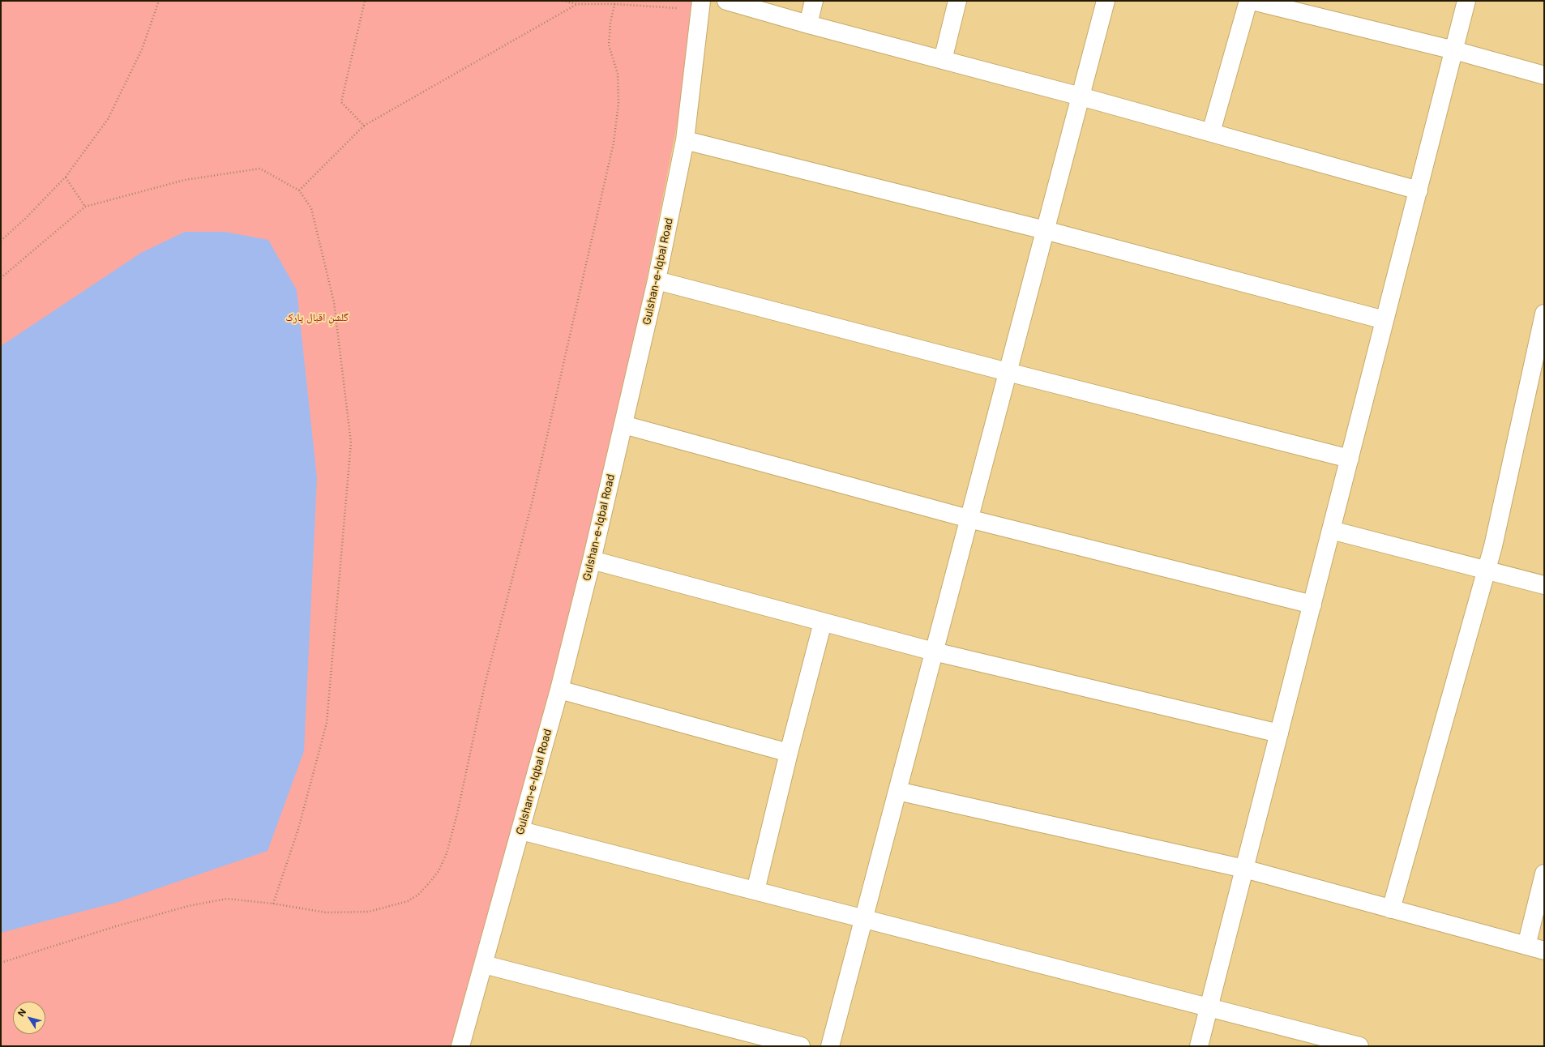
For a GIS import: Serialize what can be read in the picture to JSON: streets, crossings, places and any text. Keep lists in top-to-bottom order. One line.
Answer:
{"streets":{"street":["Gulshan-e-Iqbal Road"]},"parks":["گلشنِ اقبال پارک"],"north":"top left"}
